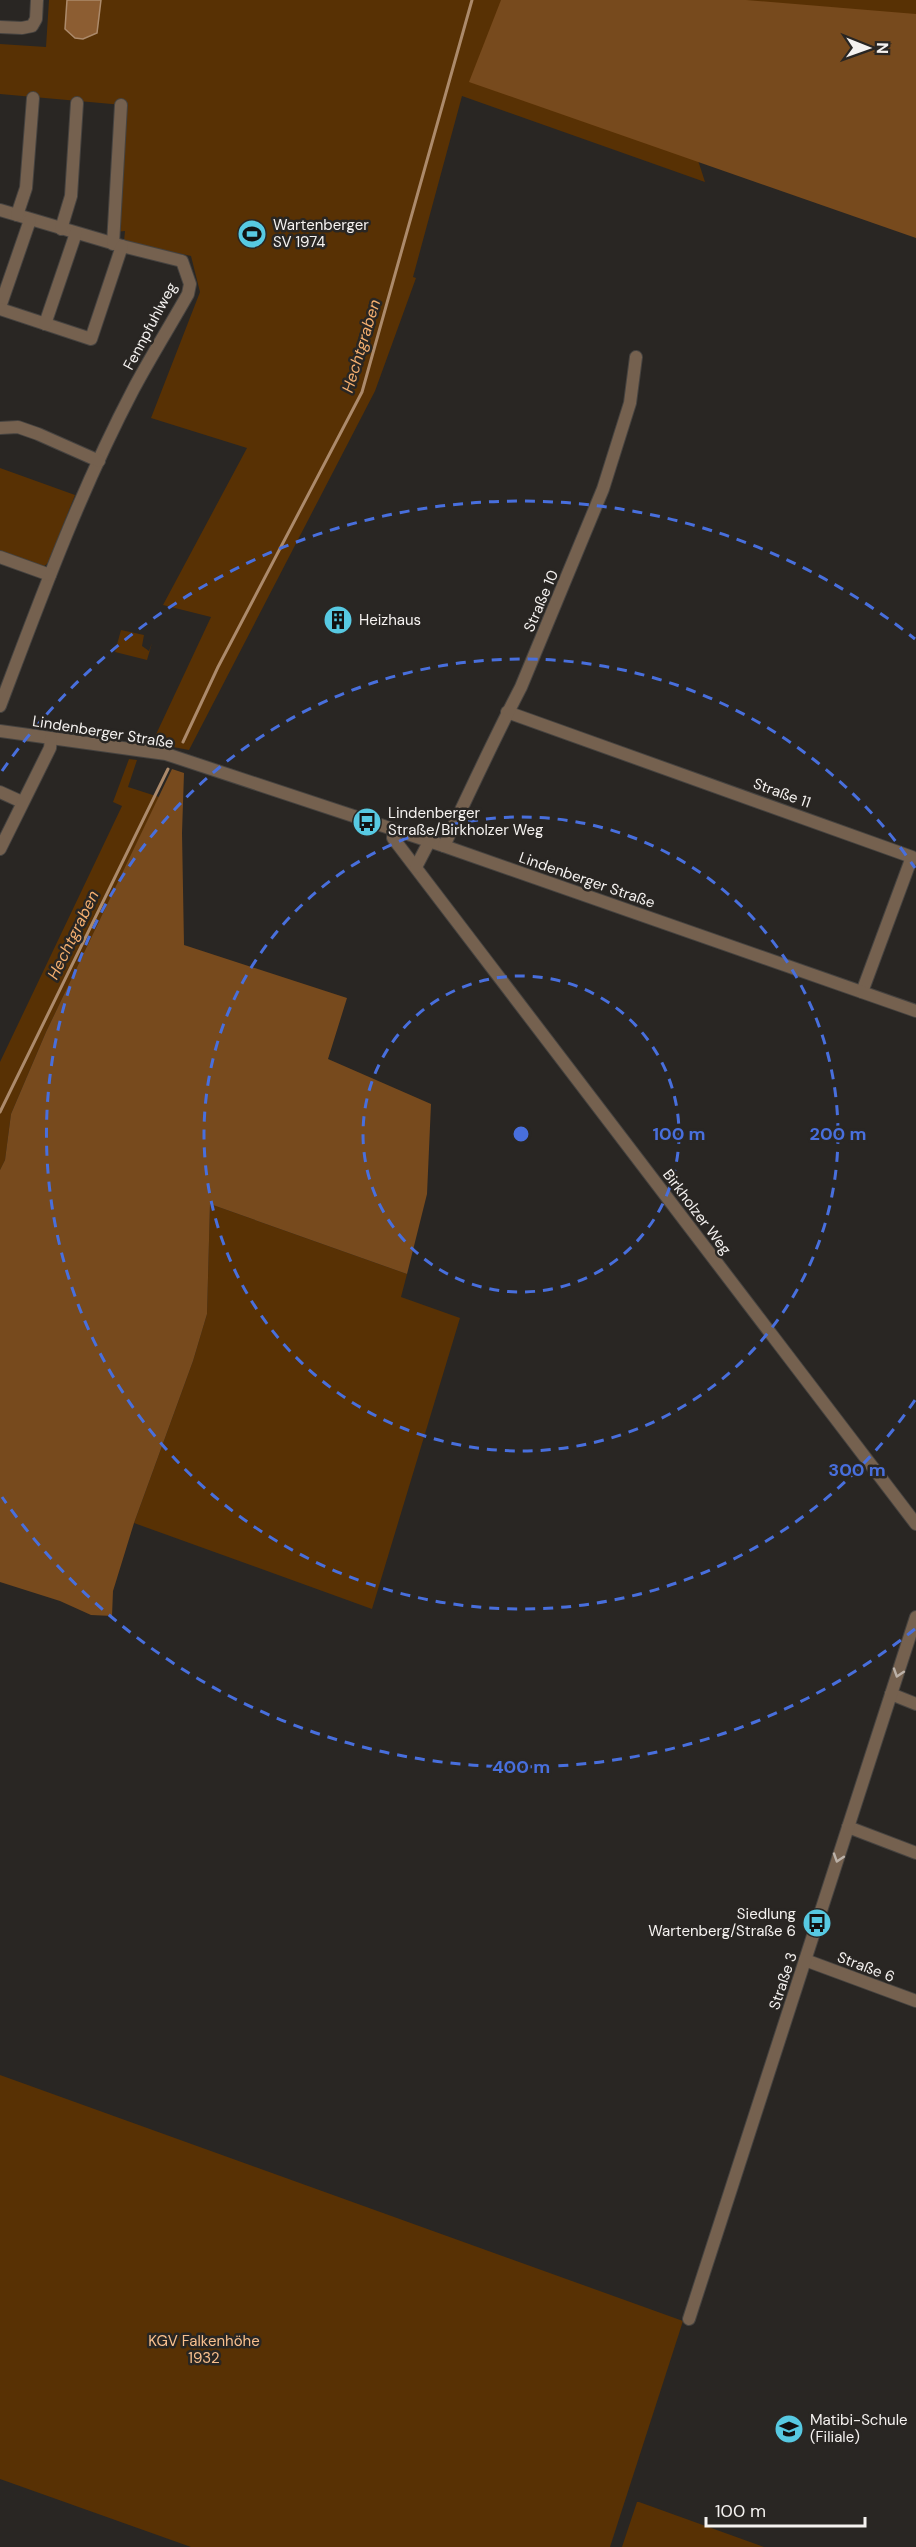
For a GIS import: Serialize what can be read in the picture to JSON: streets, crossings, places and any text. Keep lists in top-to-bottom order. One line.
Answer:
{"streets":{"street":["Fennpfuhlweg","Straße 10","Lindenberger Straße","Straße 11","Birkholzer Weg","Straße 6","Straße 3"]},"crossings":[["Straße 10","Lindenberger Straße"],["Straße 10","Straße 11"],["Lindenberger Straße","Straße 11"],["Lindenberger Straße","Birkholzer Weg"],["Straße 6","Straße 3"]],"water":["Hechtgraben"],"parks":["KGV Falkenhöhe 1932"],"places":{"sports":["Wartenberger SV 1974"],"building":["Heizhaus"],"bus stop":["Lindenberger Straße/Birkholzer Weg","Siedlung Wartenberg/Straße 6"],"school or university":["Matibi-Schule (Filiale)"]},"scale_bar":"100 m","north":"right","rings":["100 m","200 m","300 m","400 m"]}
